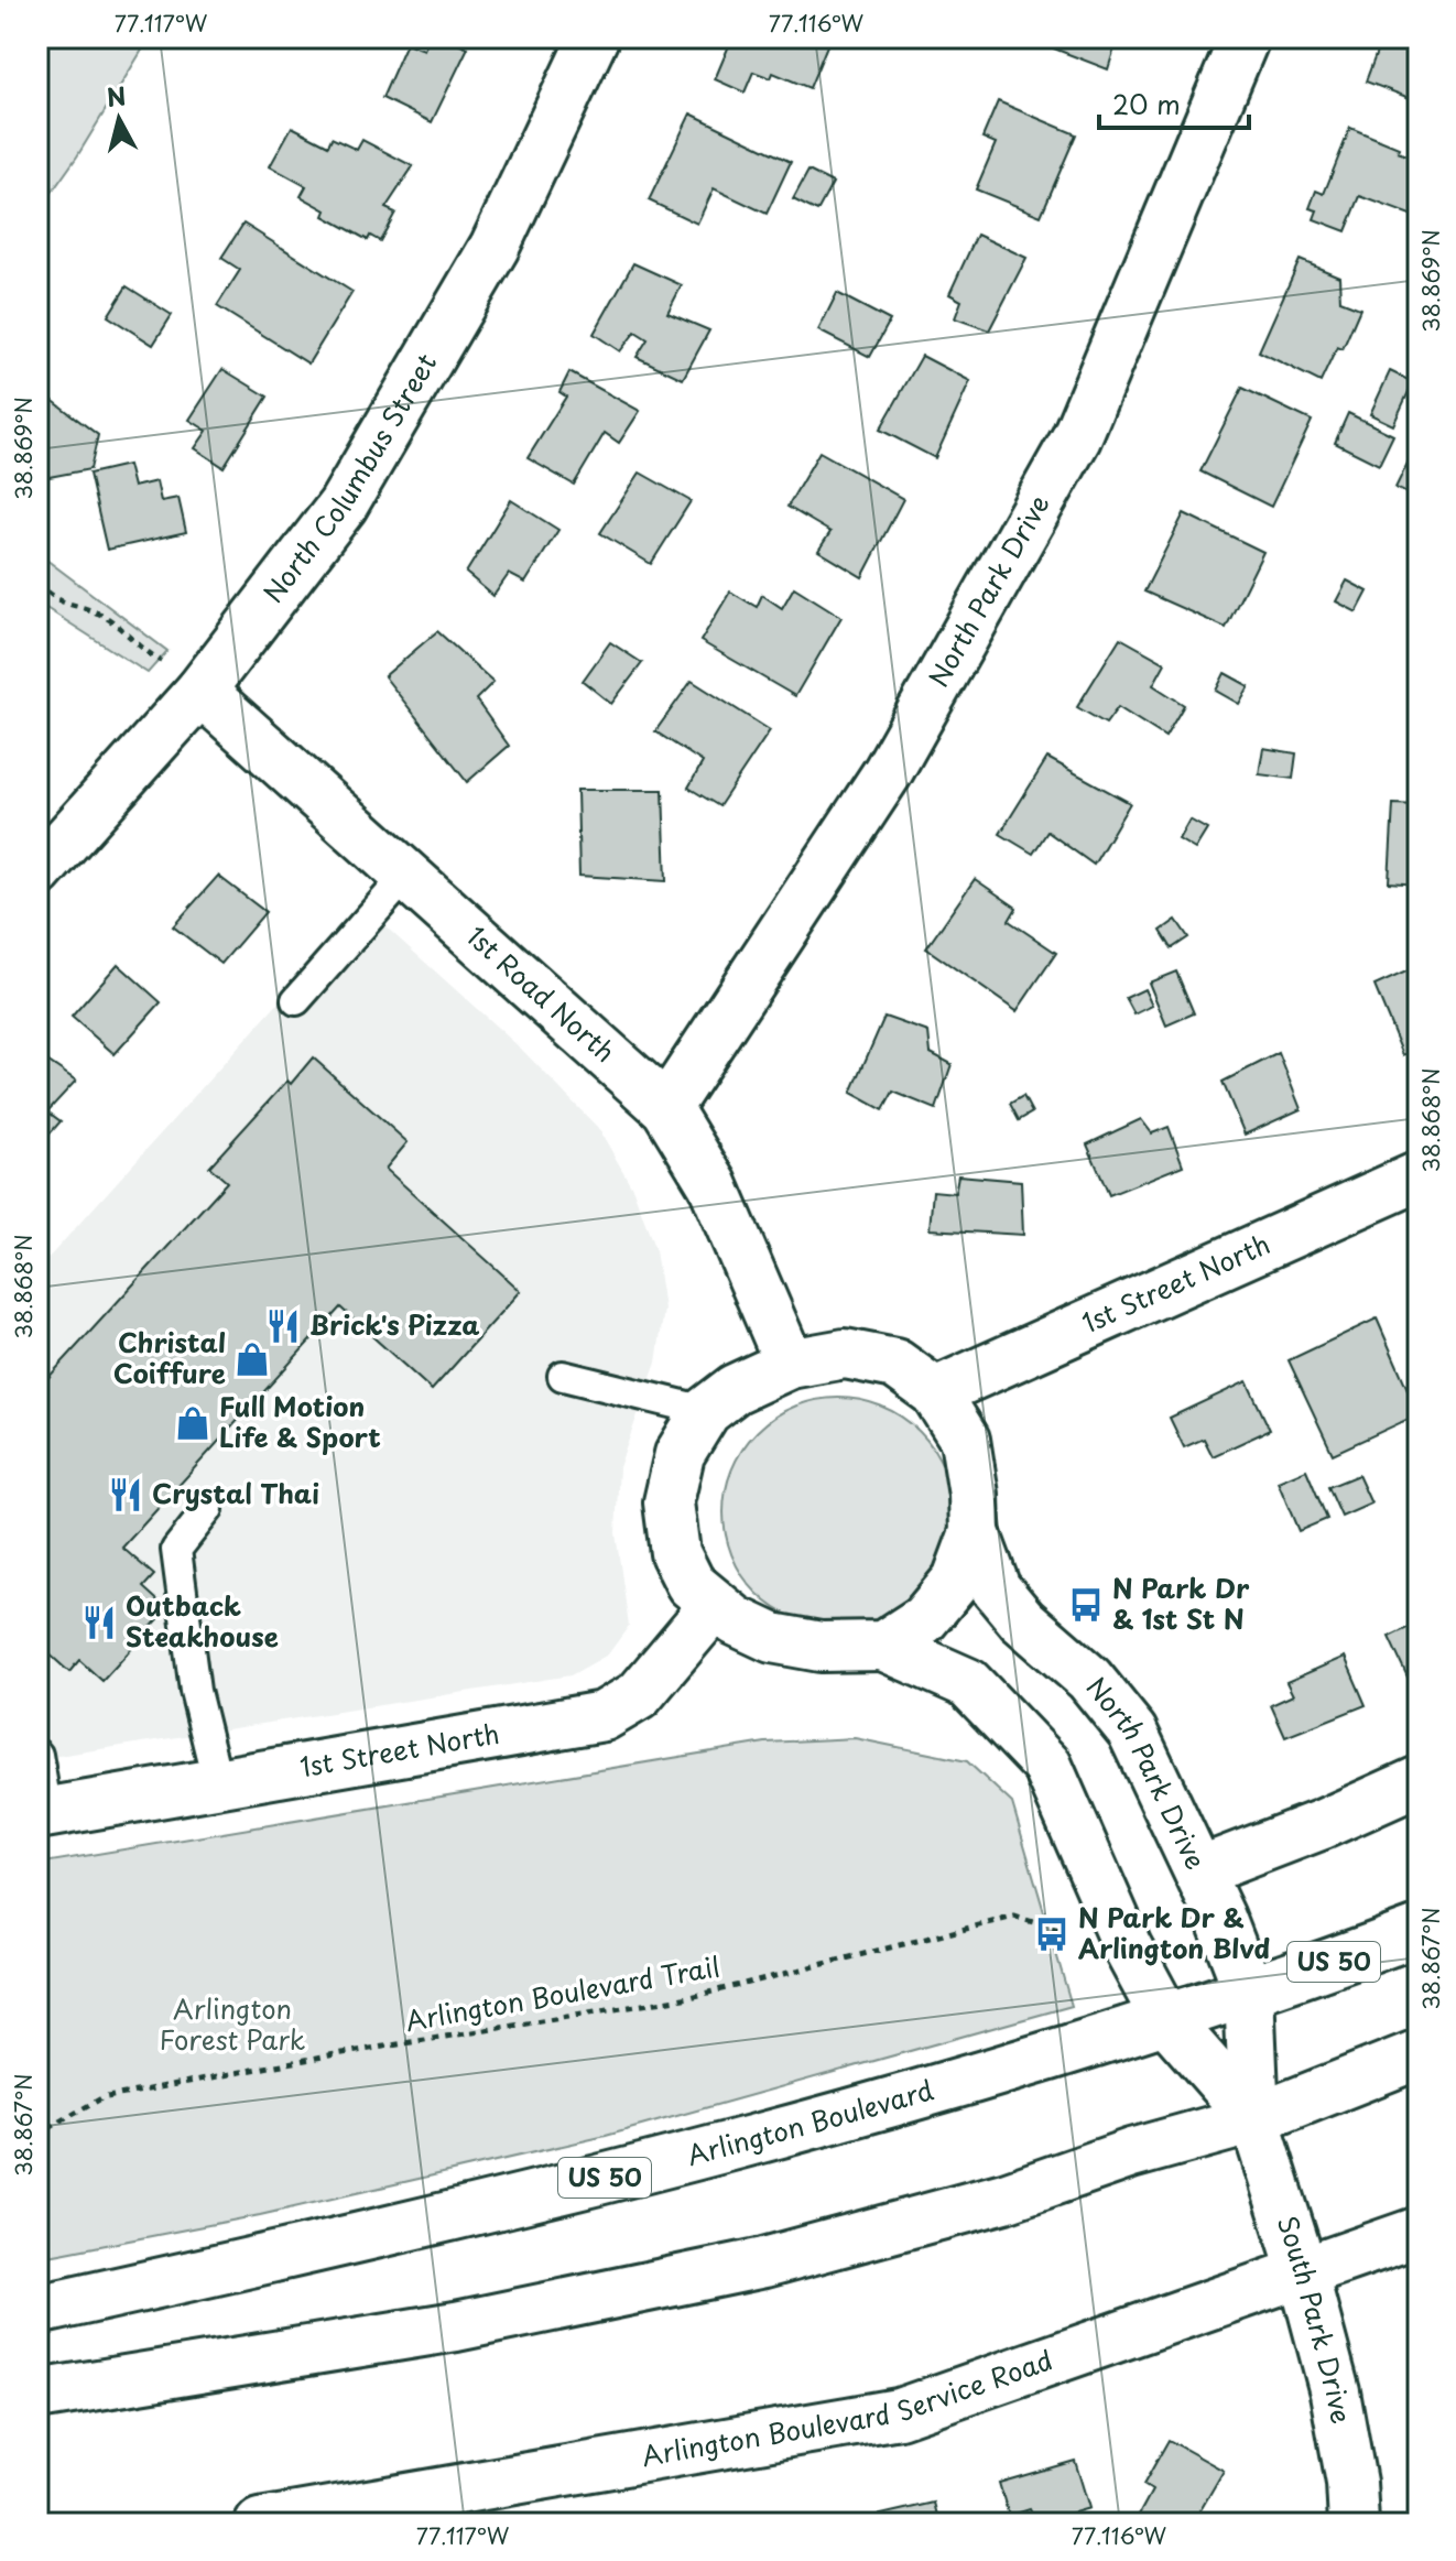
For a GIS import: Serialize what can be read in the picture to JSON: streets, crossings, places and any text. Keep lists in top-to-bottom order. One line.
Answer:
{"streets":{"main road":["North Columbus Street","North Park Drive","1st Road North","1st Street North","US 50","Arlington Boulevard","South Park Drive","Arlington Boulevard Service Road"],"path":["Arlington Boulevard Trail"]},"crossings":[["North Columbus Street","1st Road North"],["North Park Drive","1st Road North"],["North Park Drive","1st Street North"],["North Park Drive","Arlington Boulevard"],["North Park Drive","South Park Drive"],["1st Road North","1st Street North"],["South Park Drive","Arlington Boulevard Service Road"]],"parks":["Arlington Forest Park"],"places":{"restaurant":["Brick's Pizza","Crystal Thai","Outback Steakhouse"],"shop":["Christal Coiffure","Full Motion Life & Sport"],"bus stop":["N Park Dr & 1st St N","N Park Dr & Arlington Blvd"]},"scale_bar":"20 m","north":"top","coordinates":["77.117°W","77.116°W","38.869°N","38.868°N","38.867°N"]}
